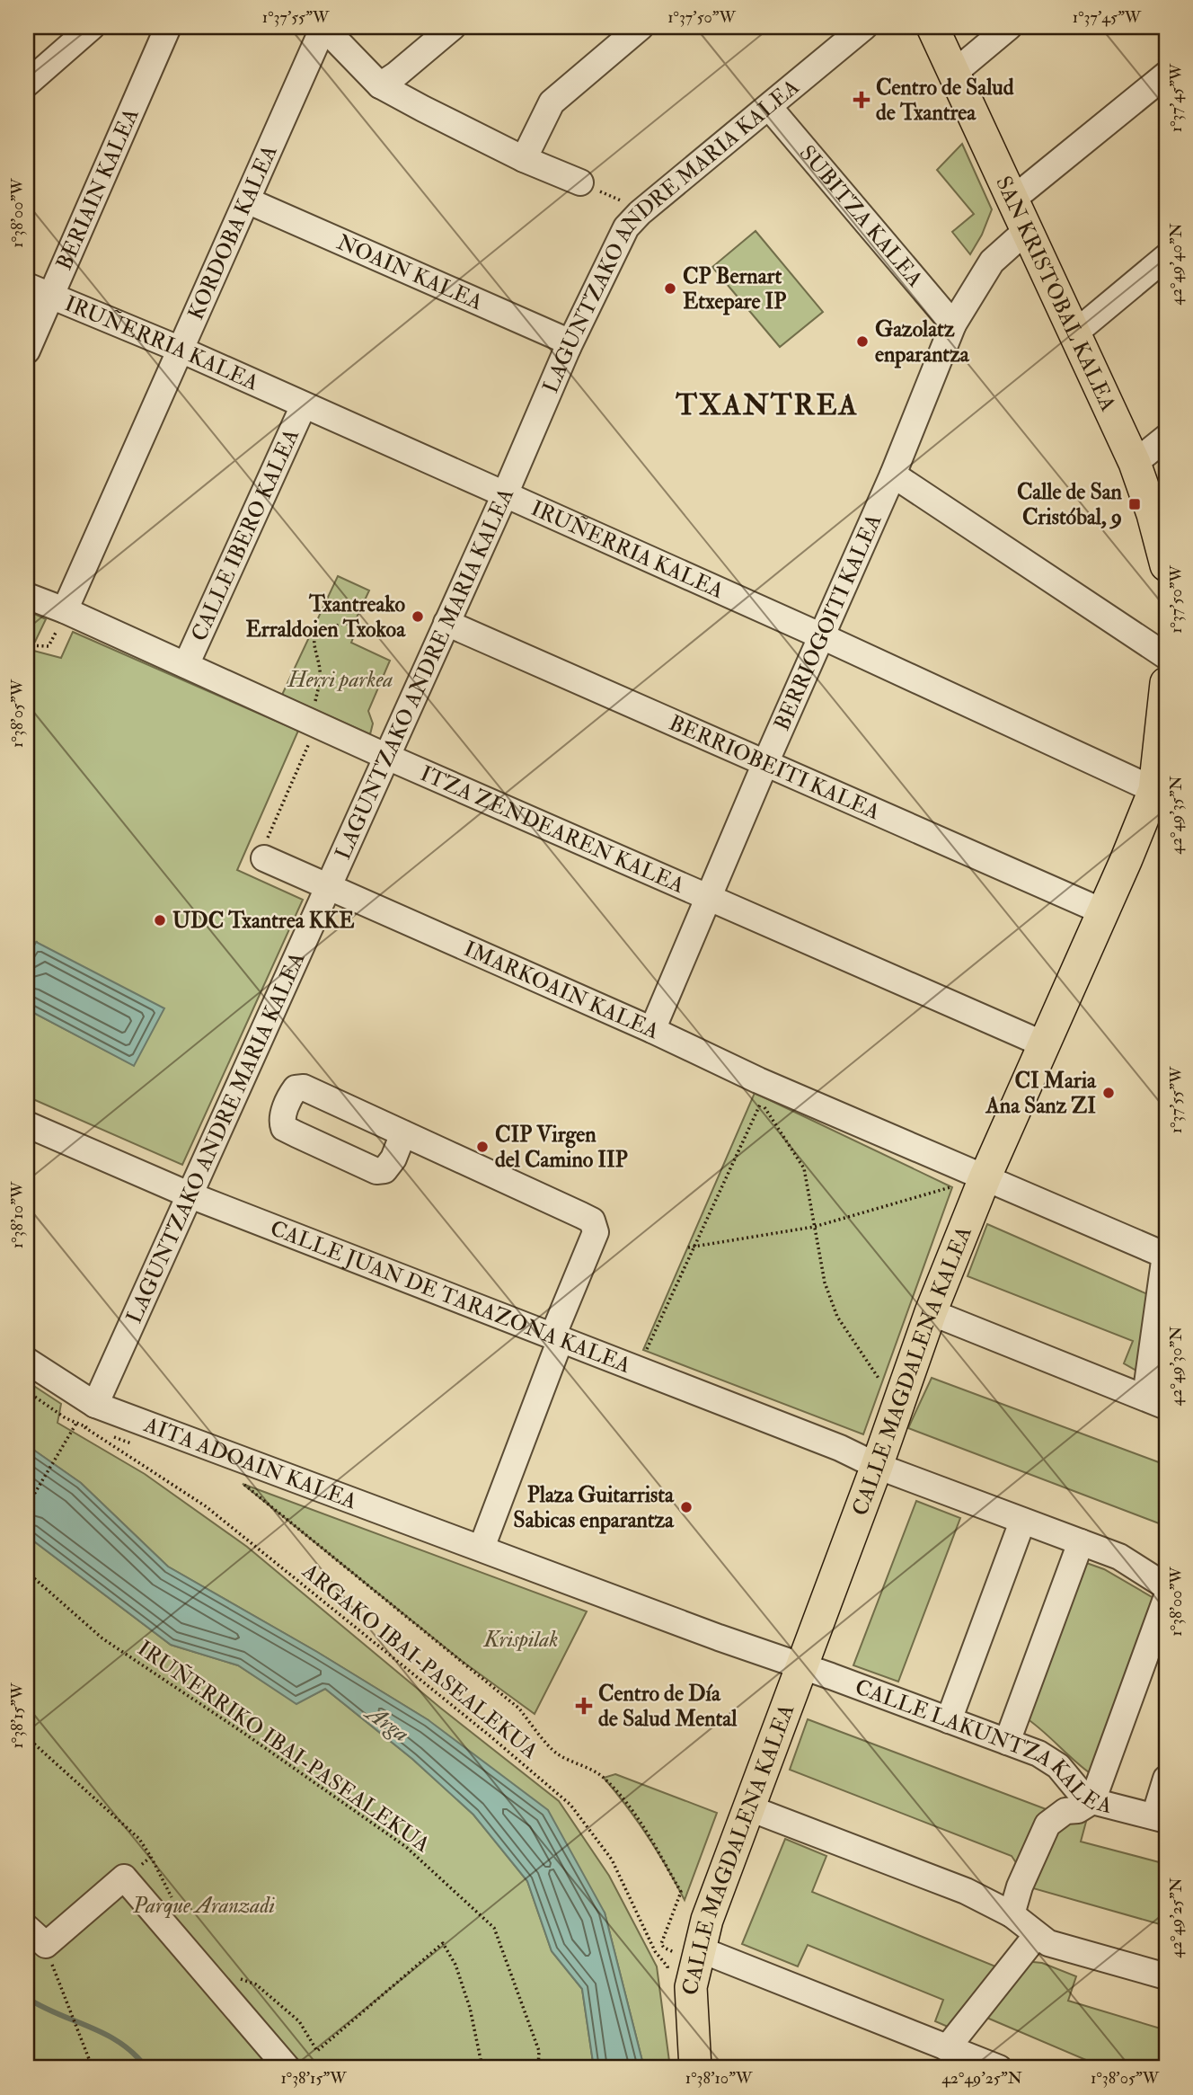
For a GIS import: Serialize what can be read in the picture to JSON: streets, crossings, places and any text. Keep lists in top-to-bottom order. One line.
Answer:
{"streets":{"main road":["SAN KRISTOBAL KALEA","CALLE MAGDALENA KALEA"],"street":["BERIAIN KALEA","SUBITZA KALEA","KORDOBA KALEA","LAGUNTZAKO ANDRE MARIA KALEA","NOAIN KALEA","IRUÑERRIA KALEA","CALLE IBERO KALEA","BERRIOGOITI KALEA","BERRIOBEITI KALEA","ITZA ZENDEAREN KALEA","IMARKOAIN KALEA","CALLE JUAN DE TARAZONA KALEA","AITA ADOAIN KALEA","CALLE LAKUNTZA KALEA"],"path":["ARGAKO IBAI-PASEALEKUA","IRUÑERRIKO IBAI-PASEALEKUA"]},"crossings":[["BERIAIN KALEA","IRUÑERRIA KALEA"],["SUBITZA KALEA","LAGUNTZAKO ANDRE MARIA KALEA"],["SUBITZA KALEA","BERRIOGOITI KALEA"],["KORDOBA KALEA","NOAIN KALEA"],["KORDOBA KALEA","IRUÑERRIA KALEA"],["KORDOBA KALEA","ITZA ZENDEAREN KALEA"],["LAGUNTZAKO ANDRE MARIA KALEA","NOAIN KALEA"],["LAGUNTZAKO ANDRE MARIA KALEA","IRUÑERRIA KALEA"],["LAGUNTZAKO ANDRE MARIA KALEA","BERRIOBEITI KALEA"],["LAGUNTZAKO ANDRE MARIA KALEA","ITZA ZENDEAREN KALEA"],["LAGUNTZAKO ANDRE MARIA KALEA","IMARKOAIN KALEA"],["LAGUNTZAKO ANDRE MARIA KALEA","CALLE JUAN DE TARAZONA KALEA"],["LAGUNTZAKO ANDRE MARIA KALEA","AITA ADOAIN KALEA"],["SAN KRISTOBAL KALEA","BERRIOGOITI KALEA"],["IRUÑERRIA KALEA","CALLE IBERO KALEA"],["IRUÑERRIA KALEA","BERRIOGOITI KALEA"],["IRUÑERRIA KALEA","CALLE MAGDALENA KALEA"],["CALLE IBERO KALEA","ITZA ZENDEAREN KALEA"],["BERRIOGOITI KALEA","BERRIOBEITI KALEA"],["BERRIOGOITI KALEA","ITZA ZENDEAREN KALEA"],["BERRIOGOITI KALEA","IMARKOAIN KALEA"],["BERRIOBEITI KALEA","CALLE MAGDALENA KALEA"],["ITZA ZENDEAREN KALEA","CALLE MAGDALENA KALEA"],["IMARKOAIN KALEA","CALLE MAGDALENA KALEA"],["CALLE JUAN DE TARAZONA KALEA","CALLE MAGDALENA KALEA"],["CALLE MAGDALENA KALEA","AITA ADOAIN KALEA"],["CALLE MAGDALENA KALEA","CALLE LAKUNTZA KALEA"],["AITA ADOAIN KALEA","CALLE LAKUNTZA KALEA"]],"districts":["TXANTREA"],"water":["Arga"],"parks":["Herri parkea","Krispilak","Parque Aranzadi"],"places":{"health":["Centro de Salud de Txantrea","Centro de Día de Salud Mental"],"other":["CP Bernart Etxepare IP","Gazolatz enparantza","Txantreako Erraldoien Txokoa","UDC Txantrea KKE","CI Maria Ana Sanz ZI","CIP Virgen del Camino IIP","Plaza Guitarrista Sabicas enparantza"],"transit":["Calle de San Cristóbal, 9"]},"coordinates":["1°37'55\"W","1°37'50\"W","1°37'45\"W","1°38'00\"W","42°49'40\"N","1°38'05\"W","42°49'35\"N","1°38'10\"W","42°49'30\"N","1°38'15\"W","42°49'25\"N"]}
